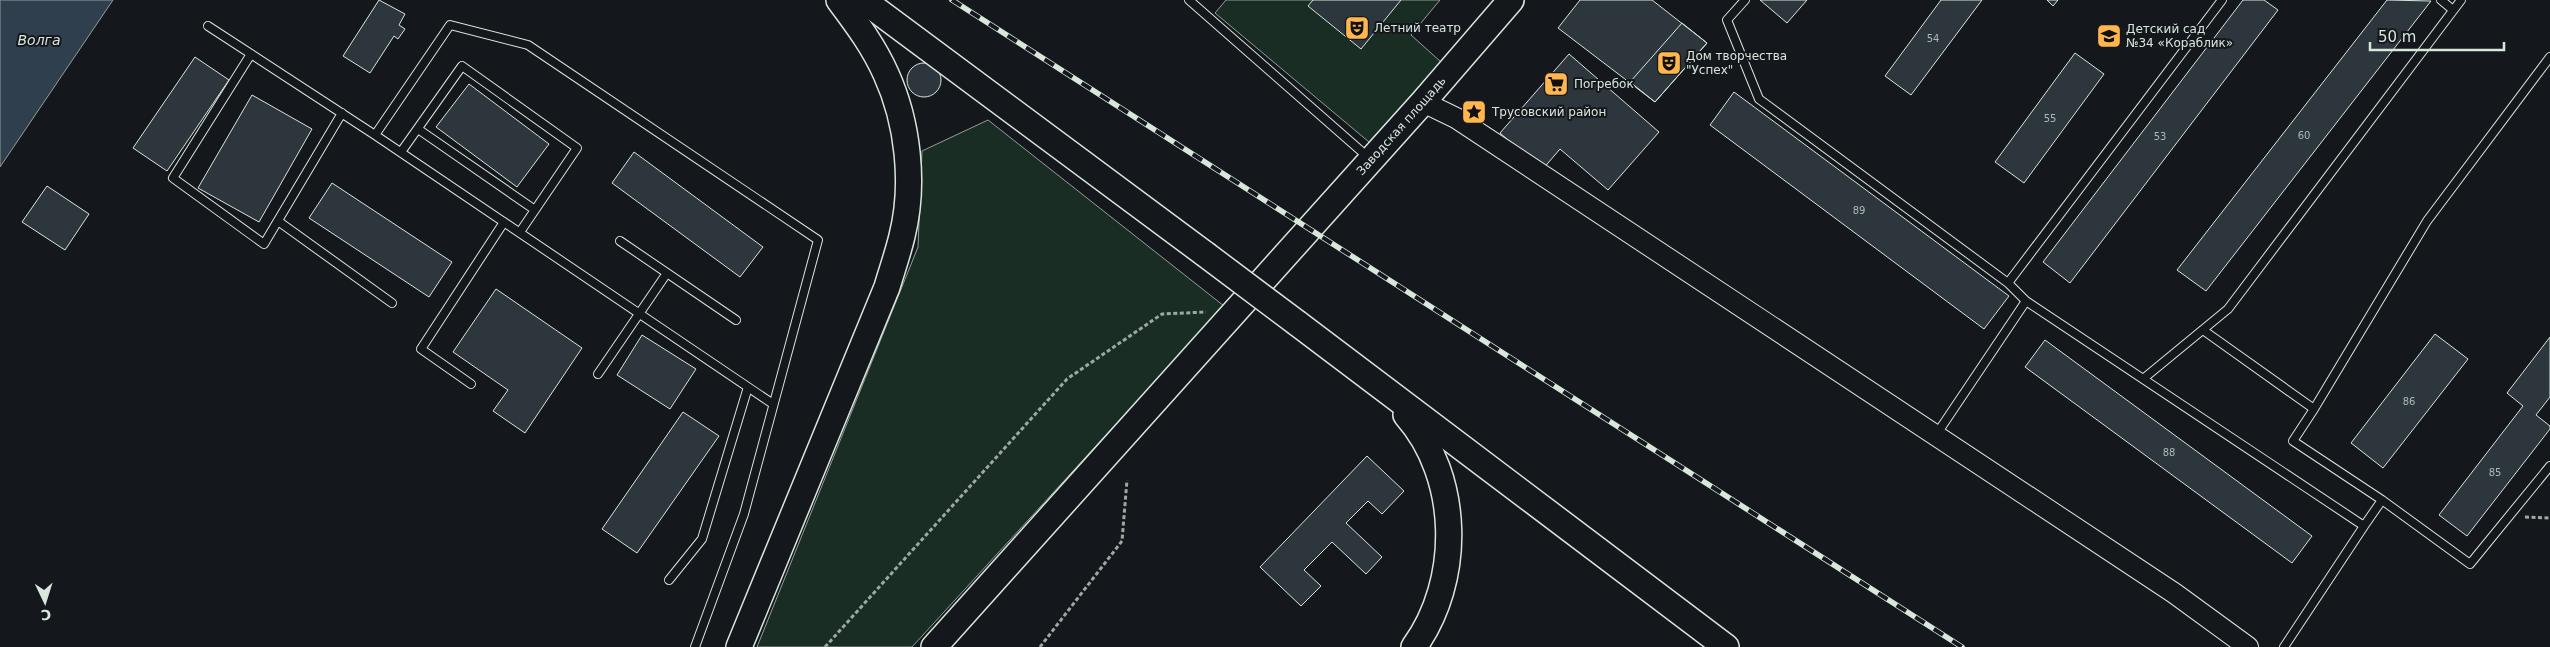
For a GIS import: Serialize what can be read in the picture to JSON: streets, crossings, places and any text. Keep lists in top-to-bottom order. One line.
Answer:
{"streets":{"main road":["Заводская площадь"]},"water":["Волга"],"places":{"theatre":["Летний театр","Дом творчества \"Успех\""],"school or university":["Детский сад №34 «Кораблик»"],"supermarket":["Погребок"],"place":["Трусовский район"]},"house_numbers":["54","55","60","53","89","86","88","85"],"scale_bar":"50 m","north":"bottom"}
